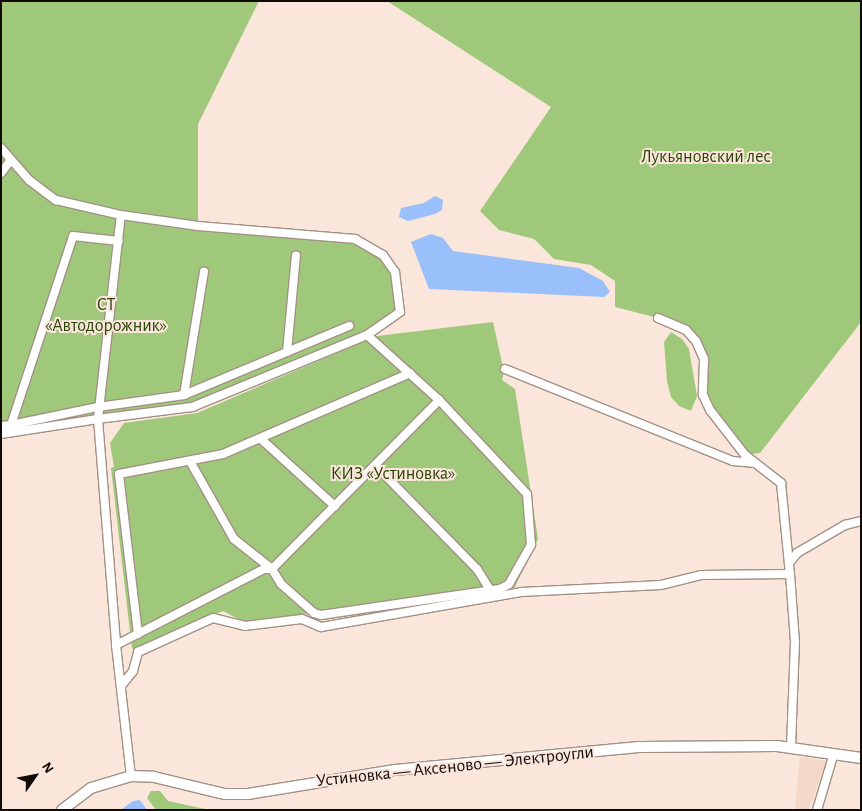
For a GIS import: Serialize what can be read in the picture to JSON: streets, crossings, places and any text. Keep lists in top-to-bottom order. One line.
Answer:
{"streets":{"main road":["Устиновка — Аксеново — Электроугли"]},"parks":["Лукьяновский лес","СТ «Автодорожник»","КИЗ «Устиновка»"],"north":"top right"}
